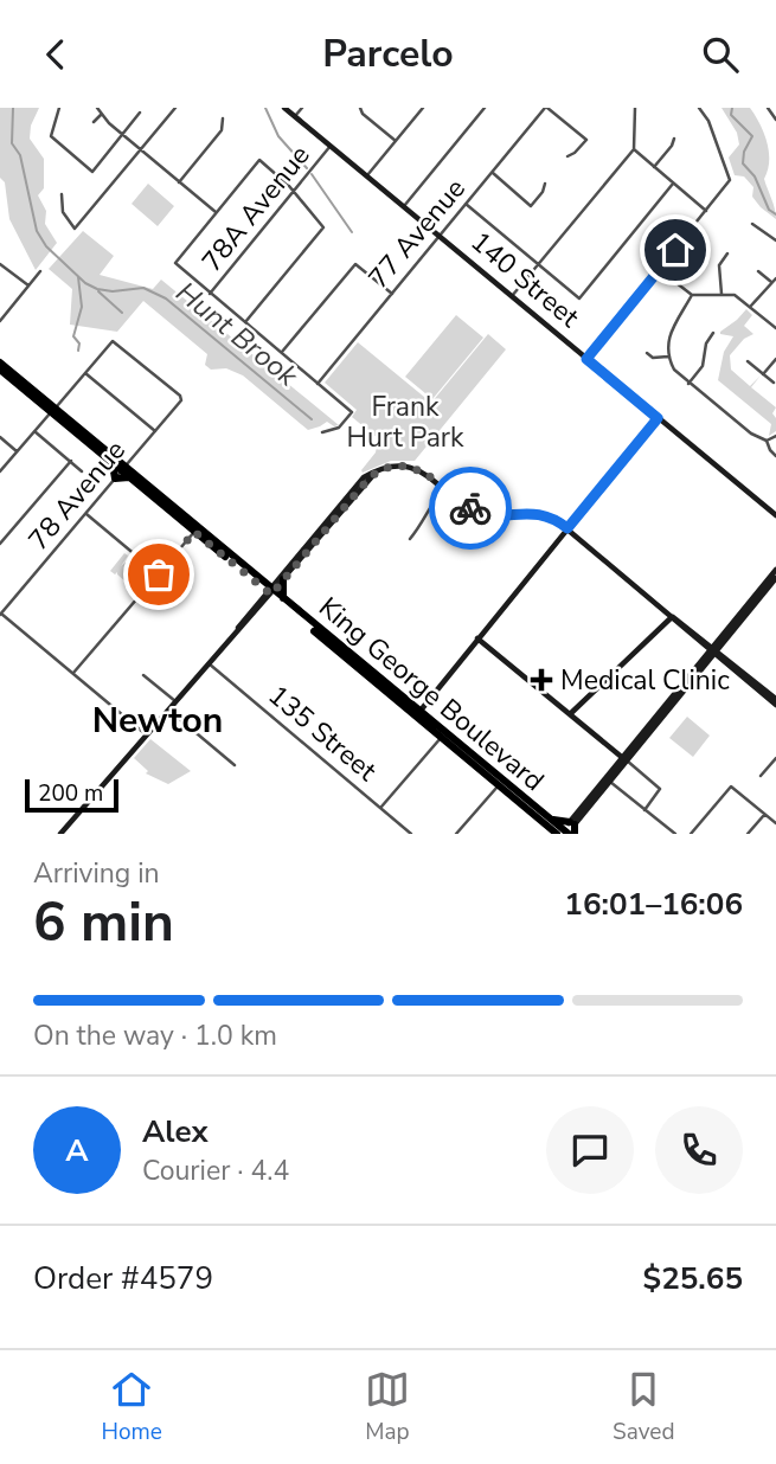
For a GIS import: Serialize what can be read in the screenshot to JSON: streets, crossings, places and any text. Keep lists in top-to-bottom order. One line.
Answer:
{"streets":{"main road":["140 Street","King George Boulevard"],"street":["78A Avenue","77 Avenue","78 Avenue","135 Street"]},"crossings":[["78A Avenue","140 Street"],["77 Avenue","140 Street"],["78 Avenue","King George Boulevard"]],"districts":["Newton"],"water":["Hunt Brook"],"parks":["Frank Hurt Park"],"places":{"health":["Medical Clinic"]},"scale_bar":"200 m","page":{"header":"Parcelo","scale":"200 m","heading":["6 min","Arriving in","16:01–16:06"],"panel":["Alex","Courier · 4.4","Order #4579","$25.65"],"bar":"On the way · 1.0 km","round":"A","tabs":["Home","Map","Saved"]}}
